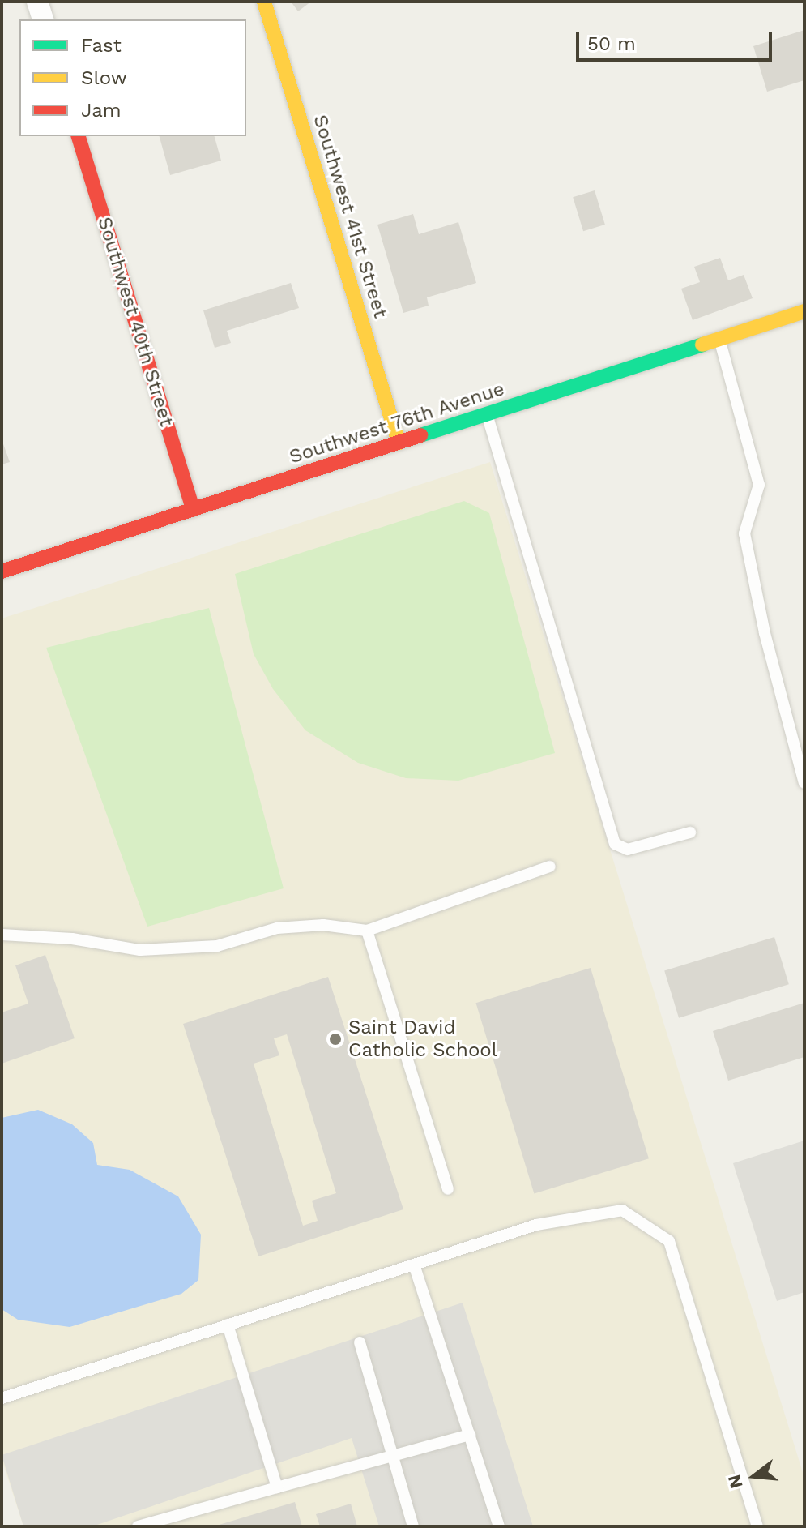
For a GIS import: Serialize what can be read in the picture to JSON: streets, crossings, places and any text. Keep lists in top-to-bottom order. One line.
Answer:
{"streets":{"street":["Southwest 41st Street","Southwest 40th Street","Southwest 76th Avenue"]},"crossings":[["Southwest 41st Street","Southwest 76th Avenue"],["Southwest 40th Street","Southwest 76th Avenue"]],"places":["Saint David Catholic School"],"legend":["Fast","Slow","Jam"],"scale_bar":"50 m","north":"left"}
